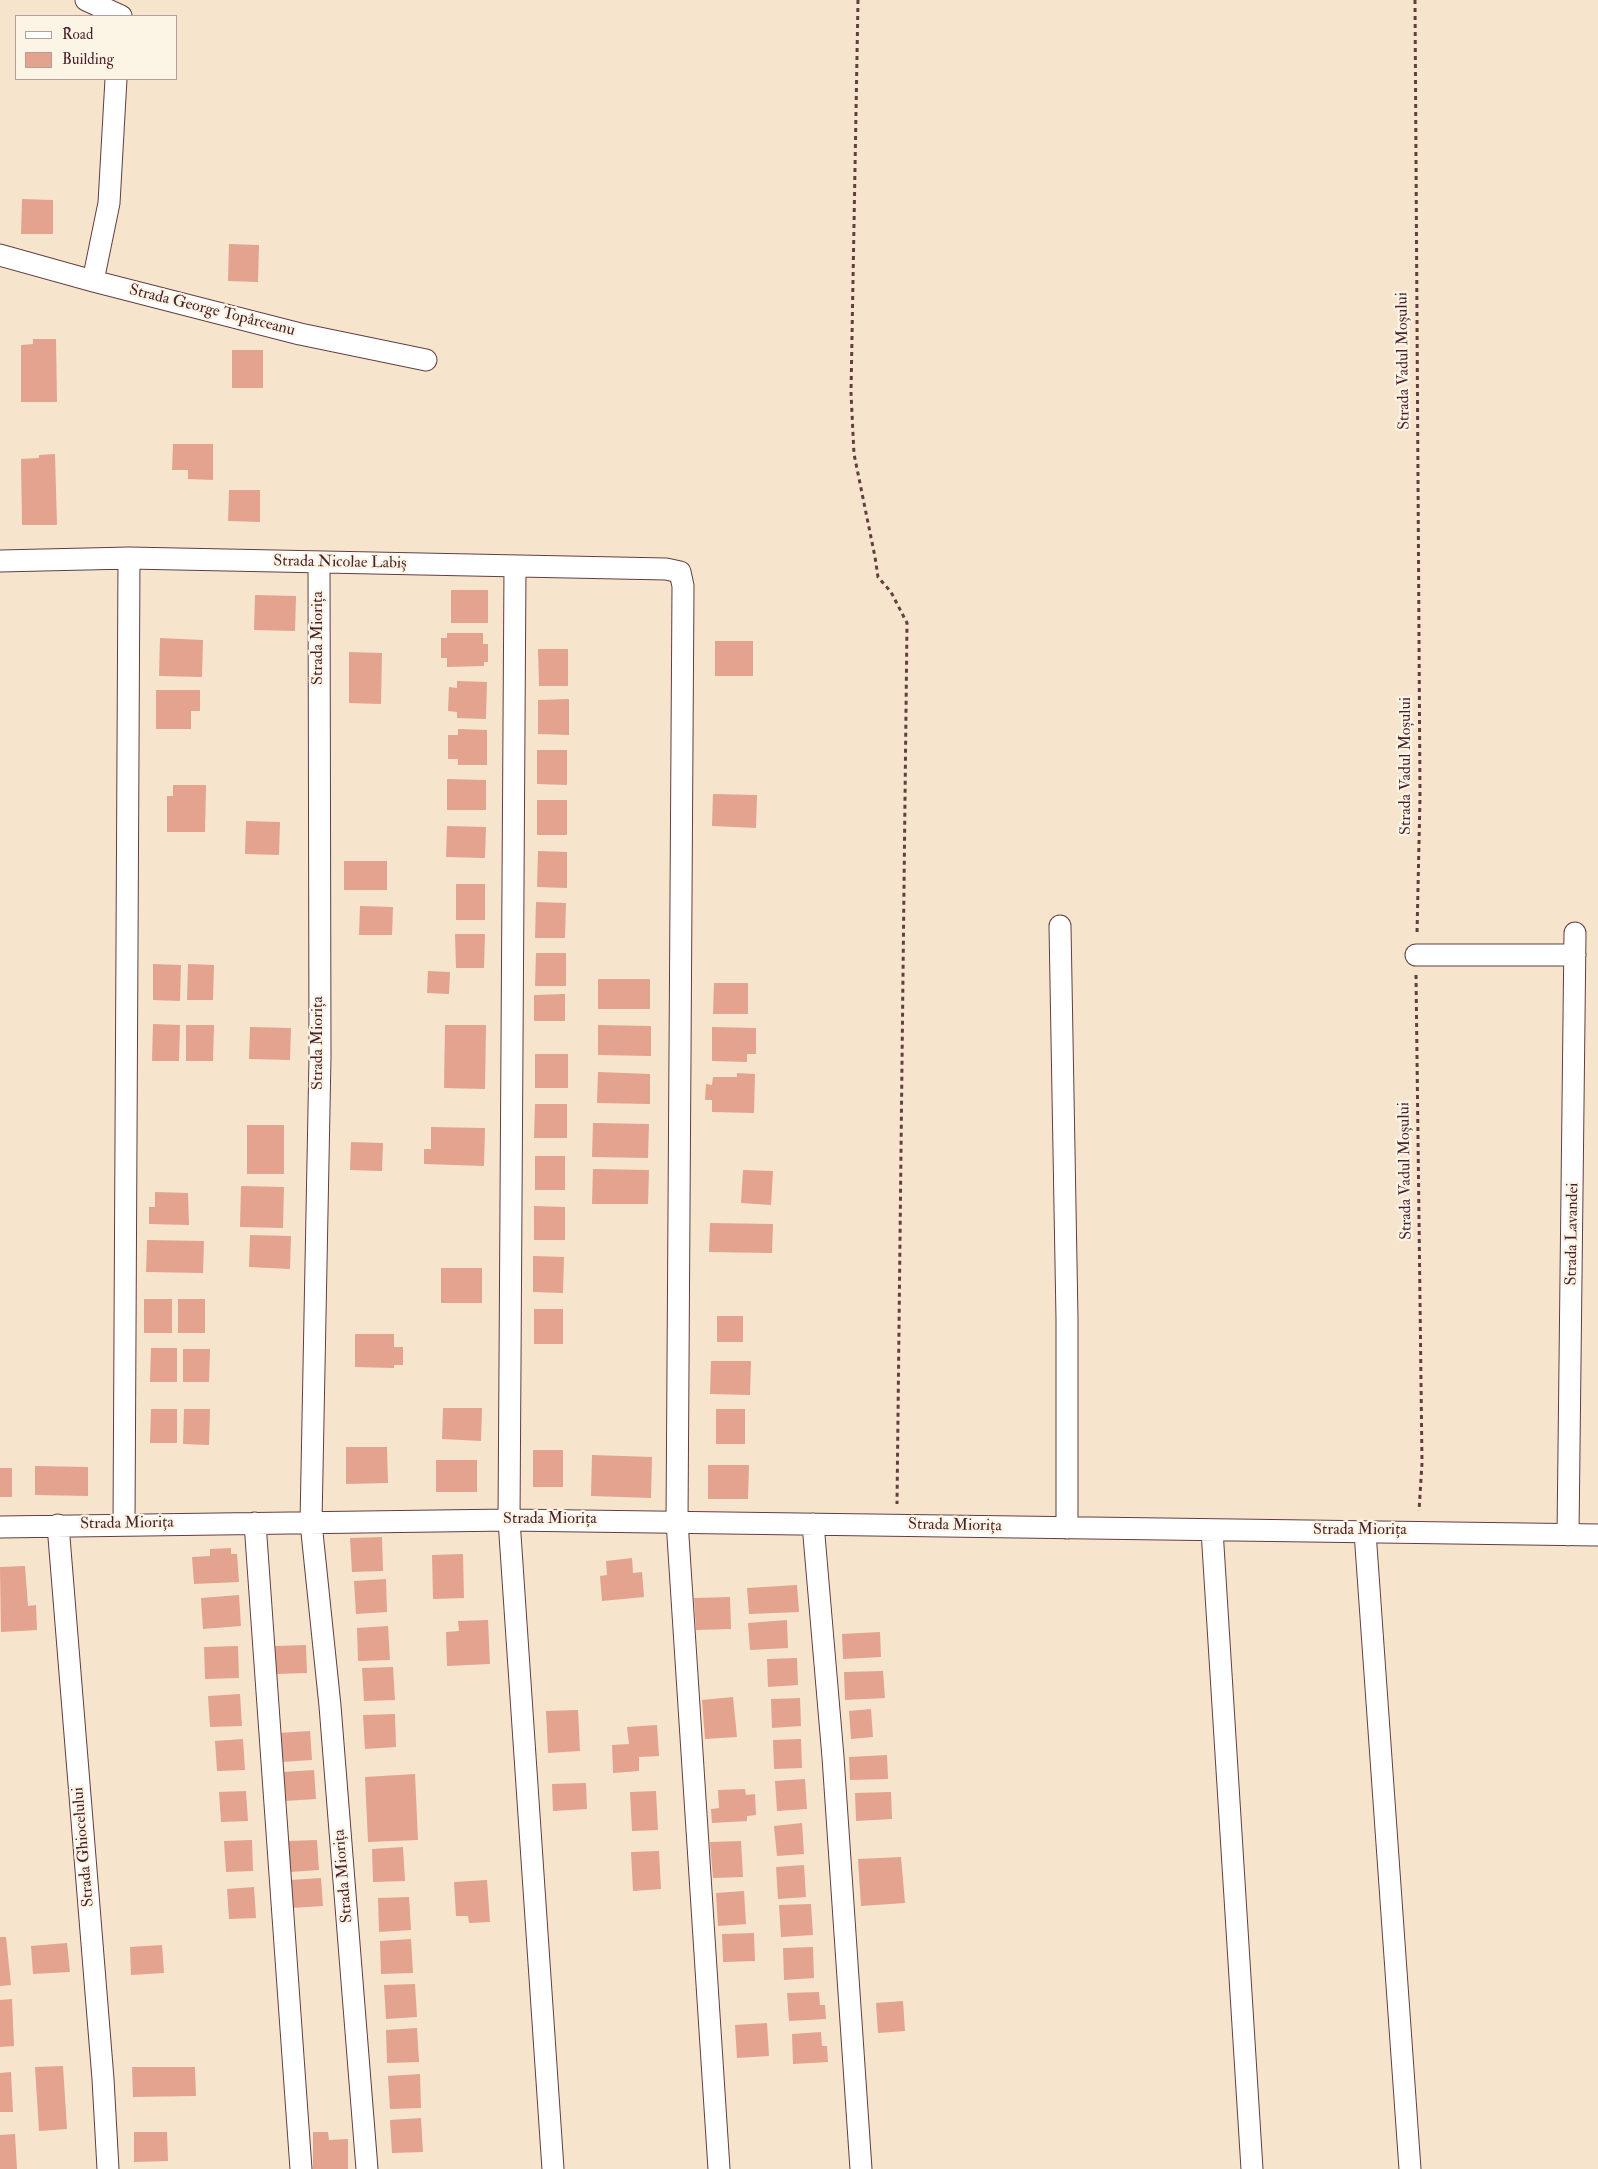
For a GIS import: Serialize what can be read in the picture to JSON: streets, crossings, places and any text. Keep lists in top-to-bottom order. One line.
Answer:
{"streets":{"street":["Strada George Topârceanu","Strada Nicolae Labiș","Strada Miorița","Strada Lavandei","Strada Ghiocelului"],"path":["Strada Vadul Moșului"]},"crossings":[["Strada Vadul Moșului","Strada Miorița"],["Strada Nicolae Labiș","Strada Miorița"],["Strada Miorița","Strada Lavandei"],["Strada Miorița","Strada Ghiocelului"]],"legend":["Road","Building"]}
